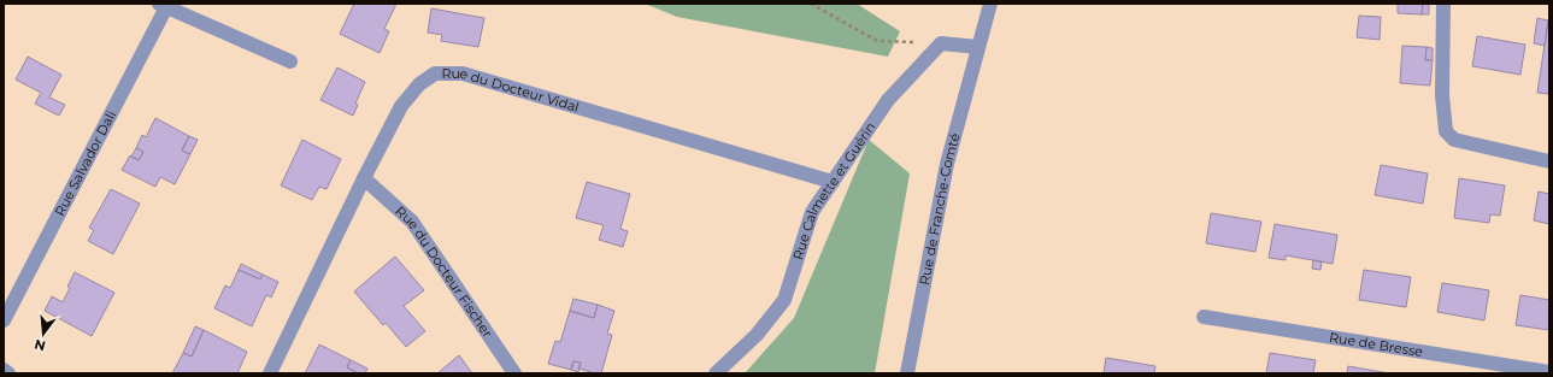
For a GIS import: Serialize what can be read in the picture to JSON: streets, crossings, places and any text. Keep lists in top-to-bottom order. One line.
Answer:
{"streets":{"street":["Rue du Docteur Vidal","Rue Salvador Dali","Rue Calmette et Guérin","Rue de Franche-Comté","Rue du Docteur Fischer","Rue de Bresse"]},"crossings":[["Rue du Docteur Vidal","Rue Calmette et Guérin"],["Rue du Docteur Vidal","Rue du Docteur Fischer"]],"north":"bottom"}
